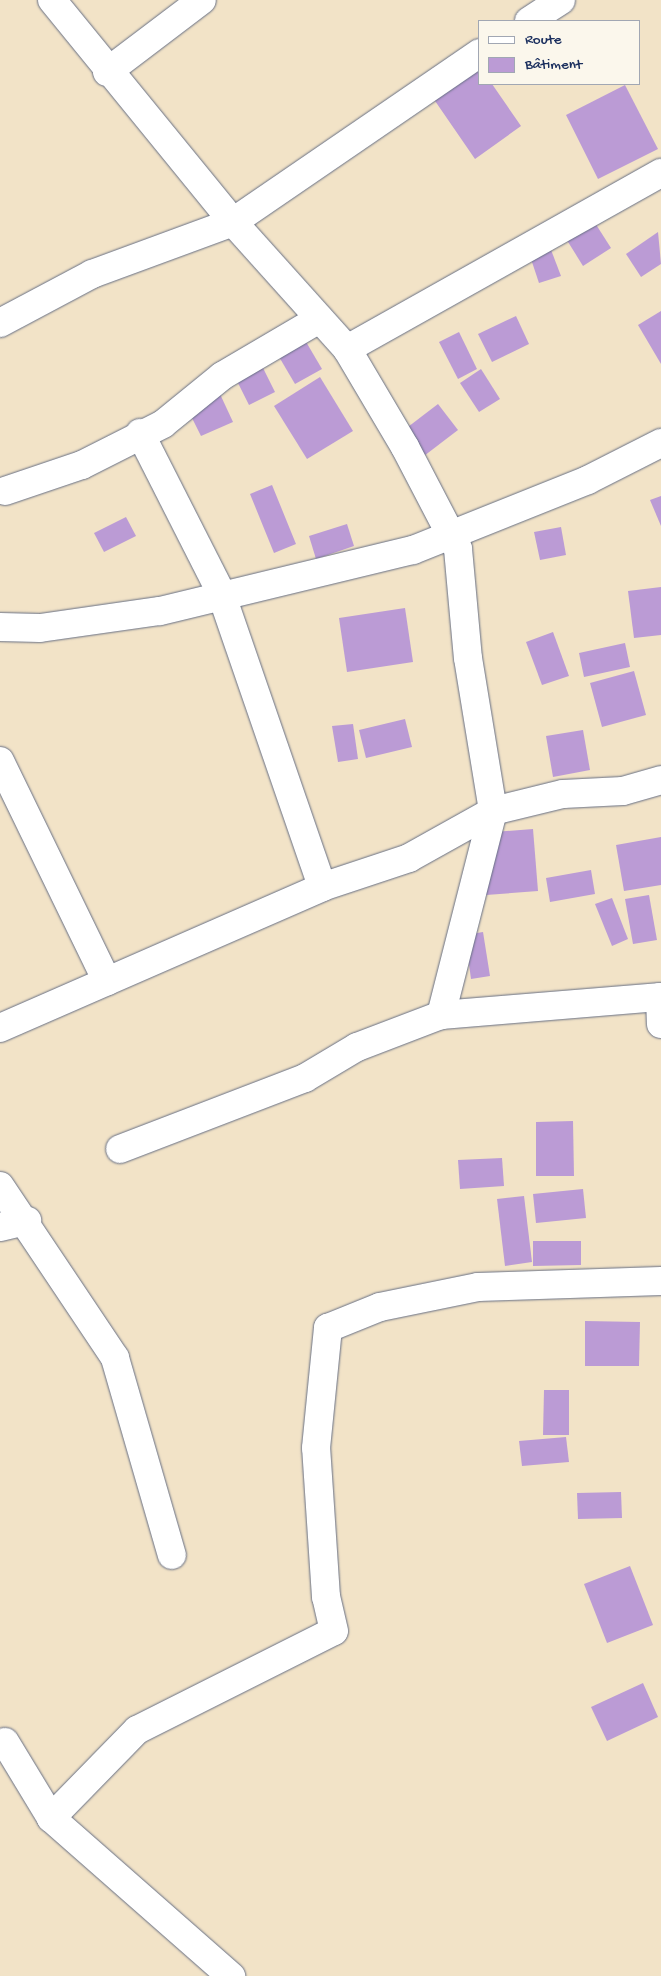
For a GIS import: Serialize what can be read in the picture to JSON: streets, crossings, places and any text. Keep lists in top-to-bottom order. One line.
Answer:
{"legend":["Route","Bâtiment"]}
